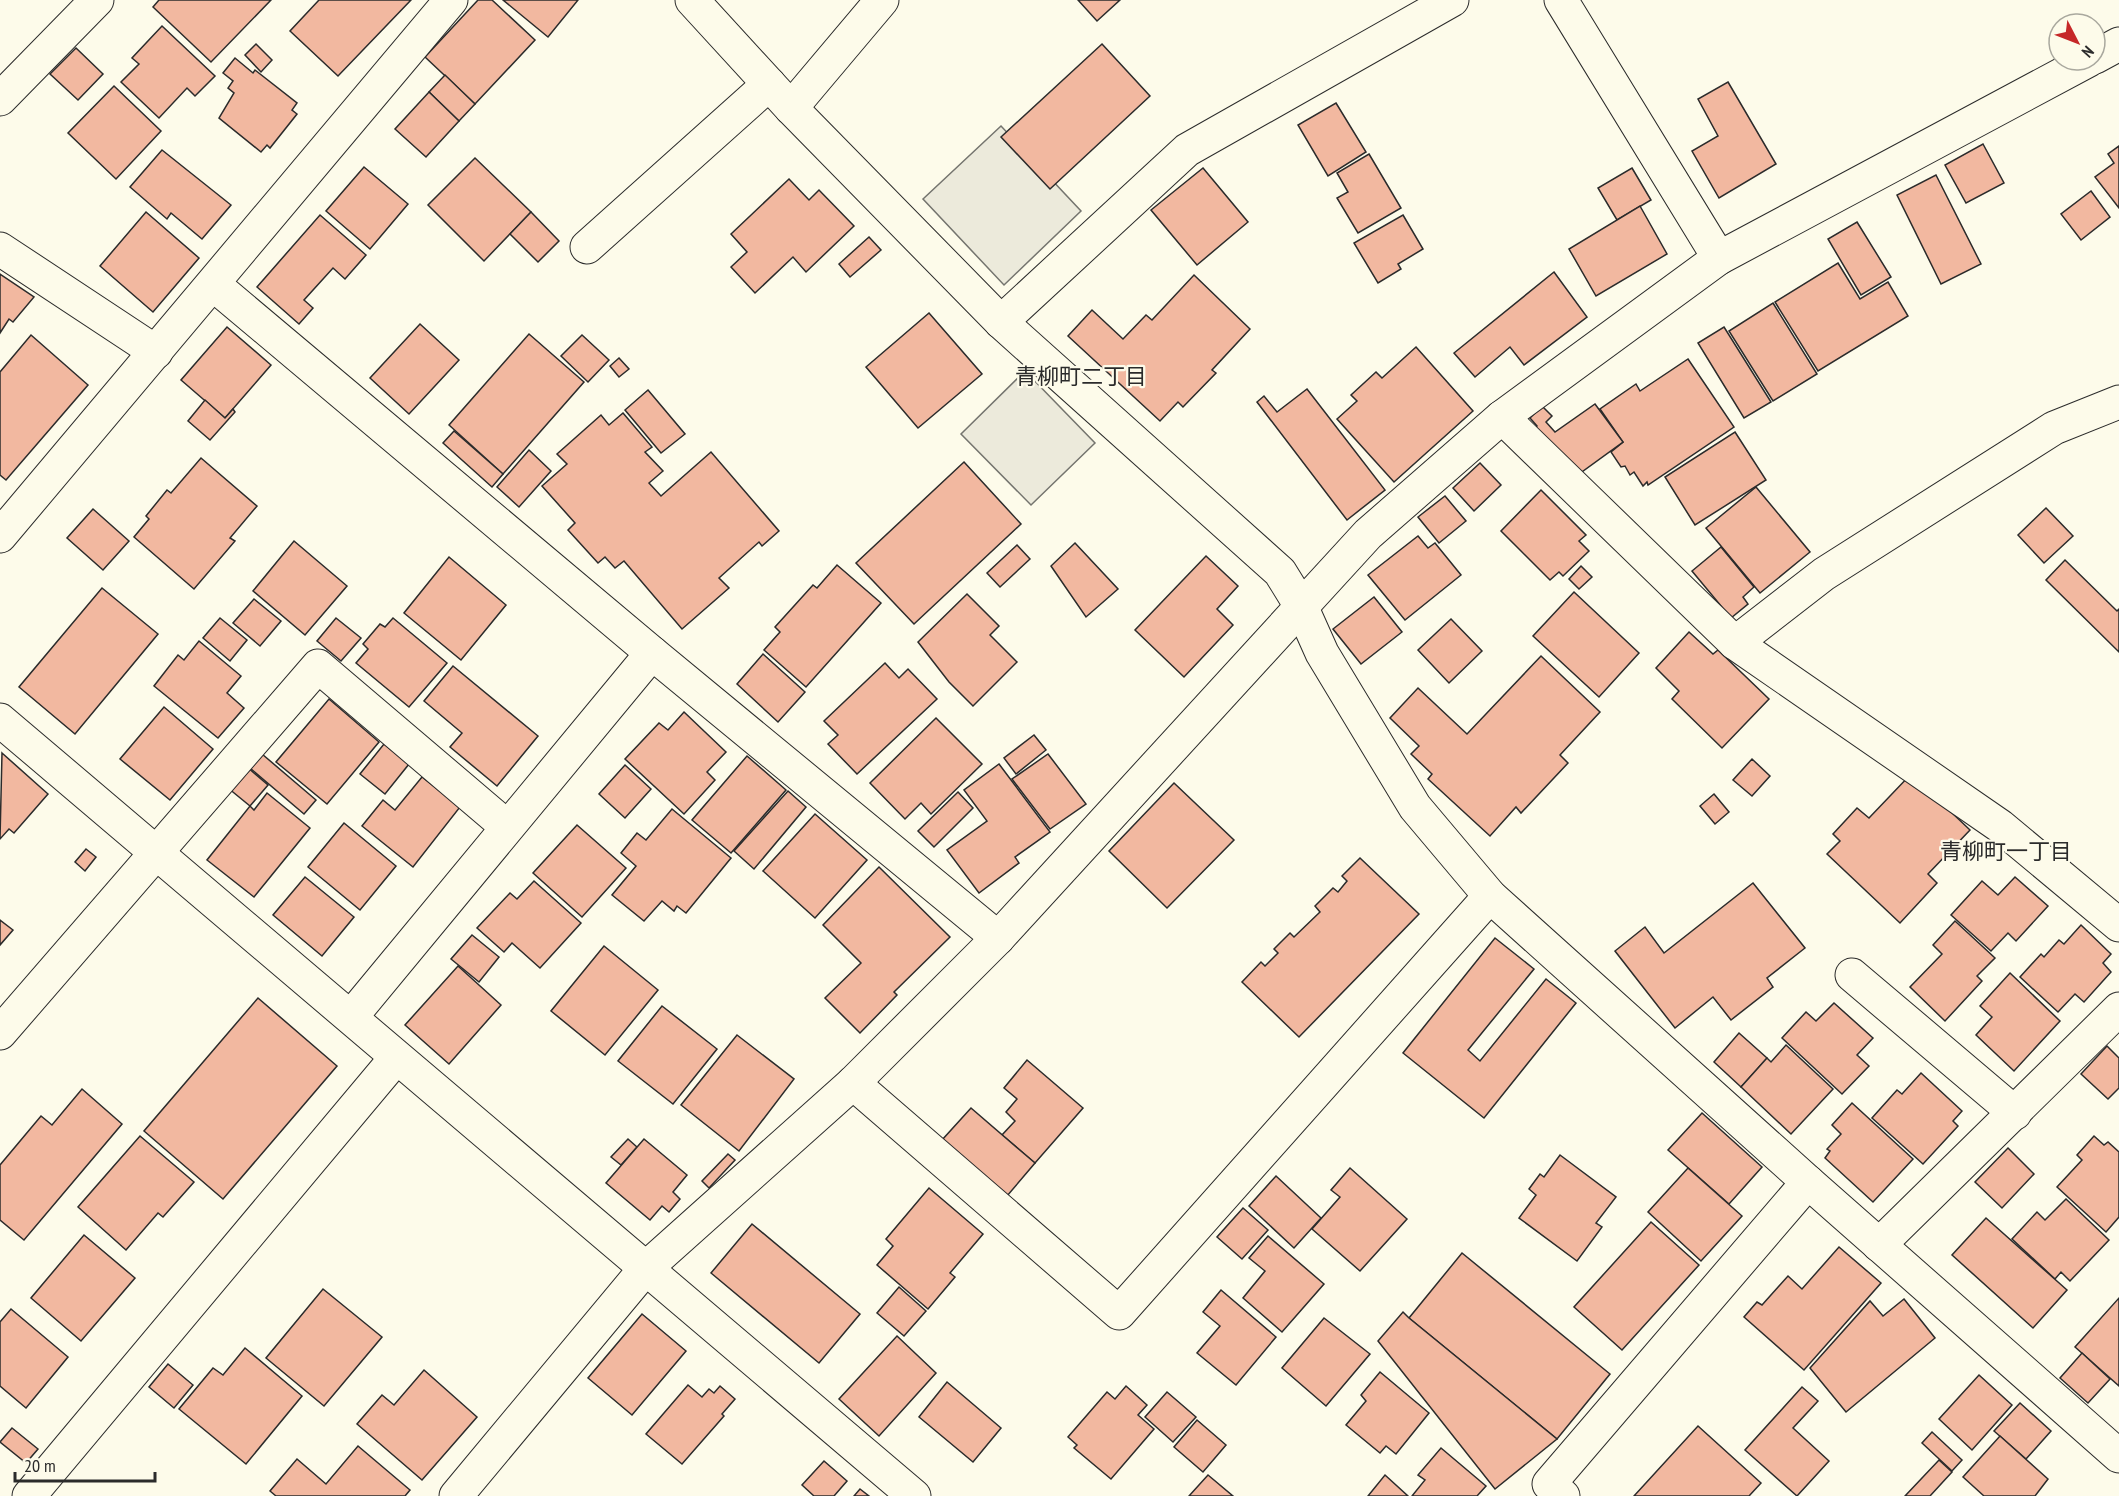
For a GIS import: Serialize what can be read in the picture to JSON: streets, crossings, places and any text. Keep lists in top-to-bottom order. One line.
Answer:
{"districts":["青柳町二丁目","青柳町一丁目"],"scale_bar":"20 m","north":"bottom right"}
